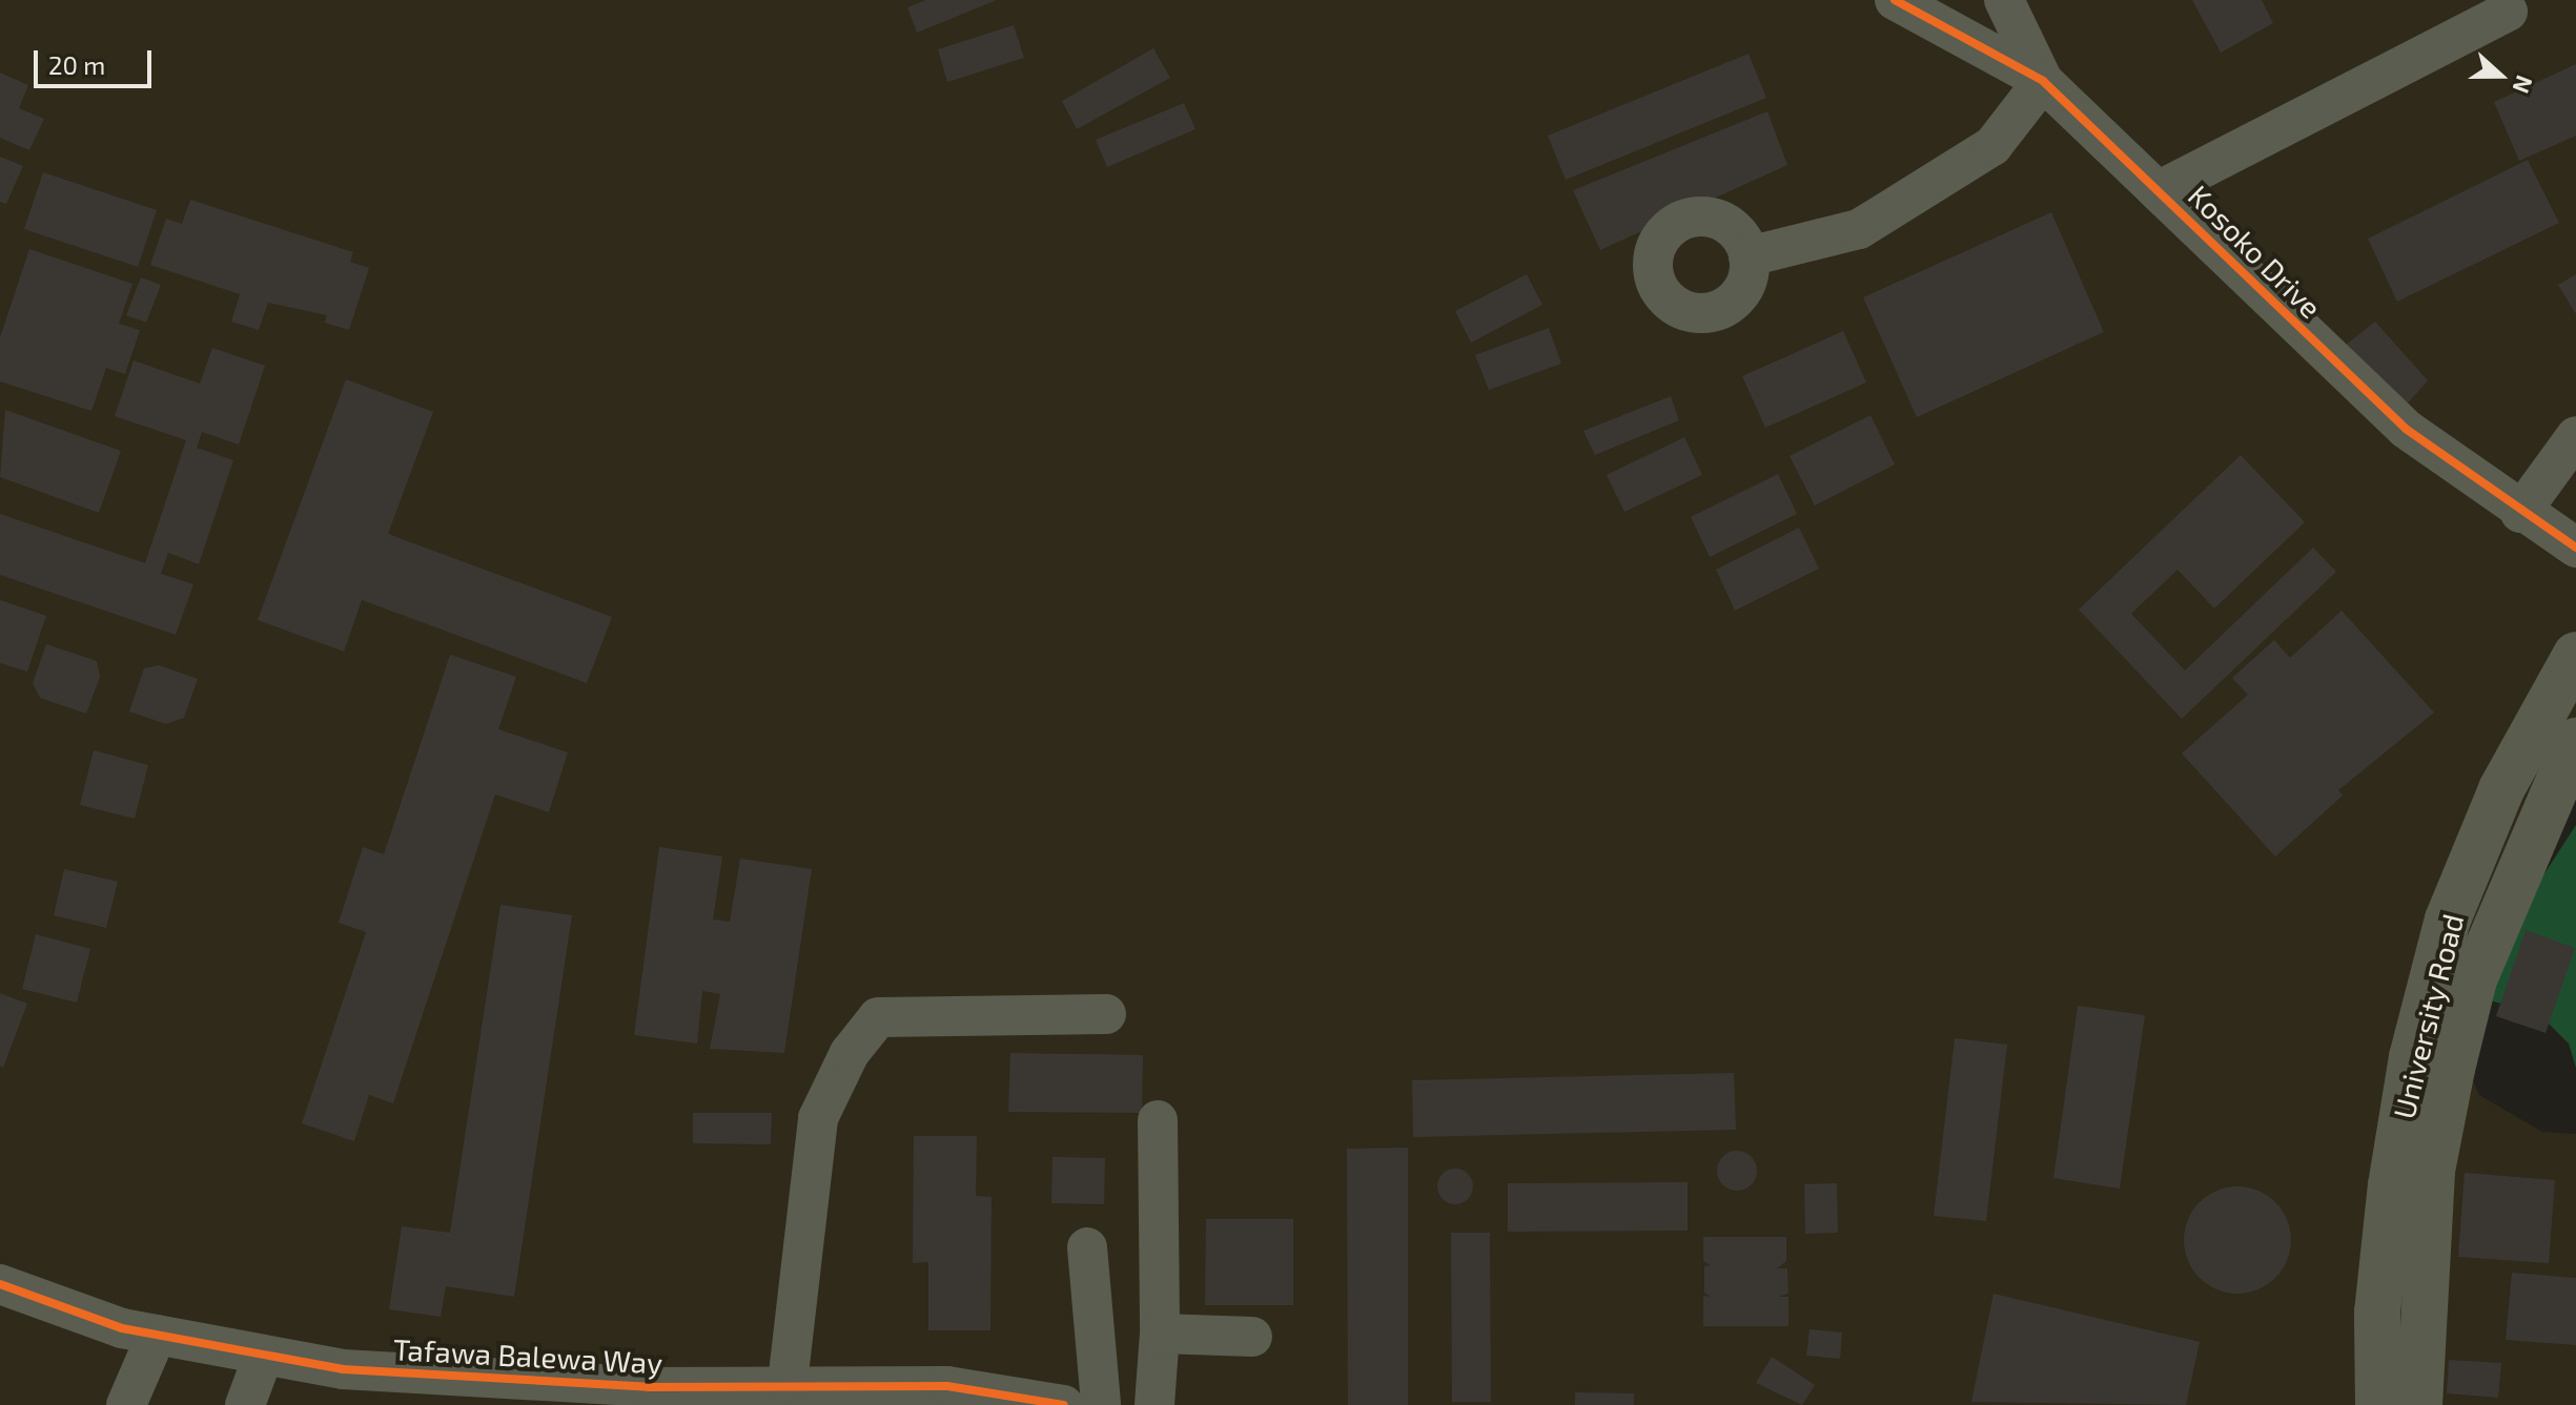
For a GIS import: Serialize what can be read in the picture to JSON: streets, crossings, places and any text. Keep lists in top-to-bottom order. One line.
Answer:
{"streets":{"main road":["University Road"],"street":["Kosoko Drive","Tafawa Balewa Way"]},"scale_bar":"20 m","north":"right"}
